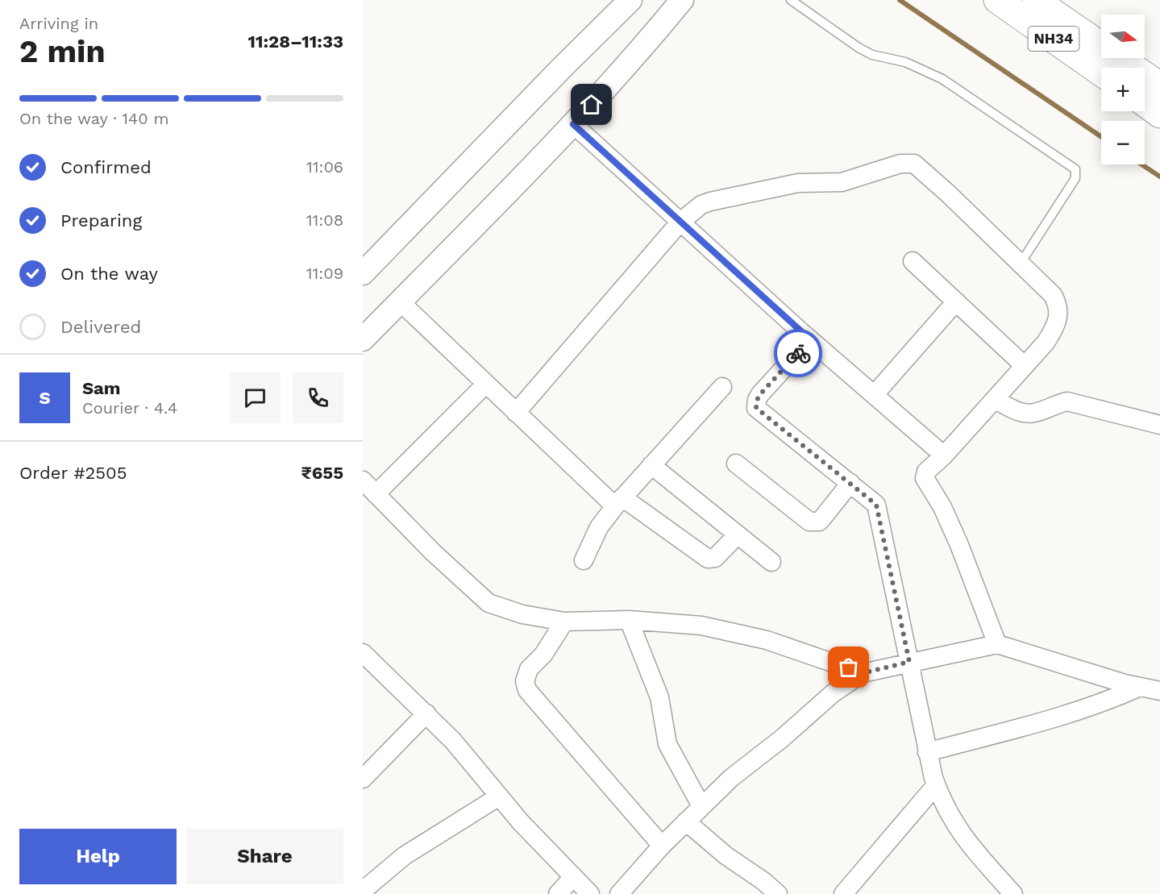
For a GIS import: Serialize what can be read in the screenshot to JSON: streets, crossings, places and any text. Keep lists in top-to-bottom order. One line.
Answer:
{"streets":{"highway":["NH34"]},"north":"right","page":{"heading":["2 min","Arriving in","11:28–11:33"],"panel":["Sam","Courier · 4.4","Order #2505","₹655"],"map_buttons":["+","−"],"bar":"On the way · 140 m","list":[["Confirmed","11:06"],["Preparing","11:08"],["On the way","11:09"],"Delivered"],"round":"S","buttons":["Help","Share"]}}
